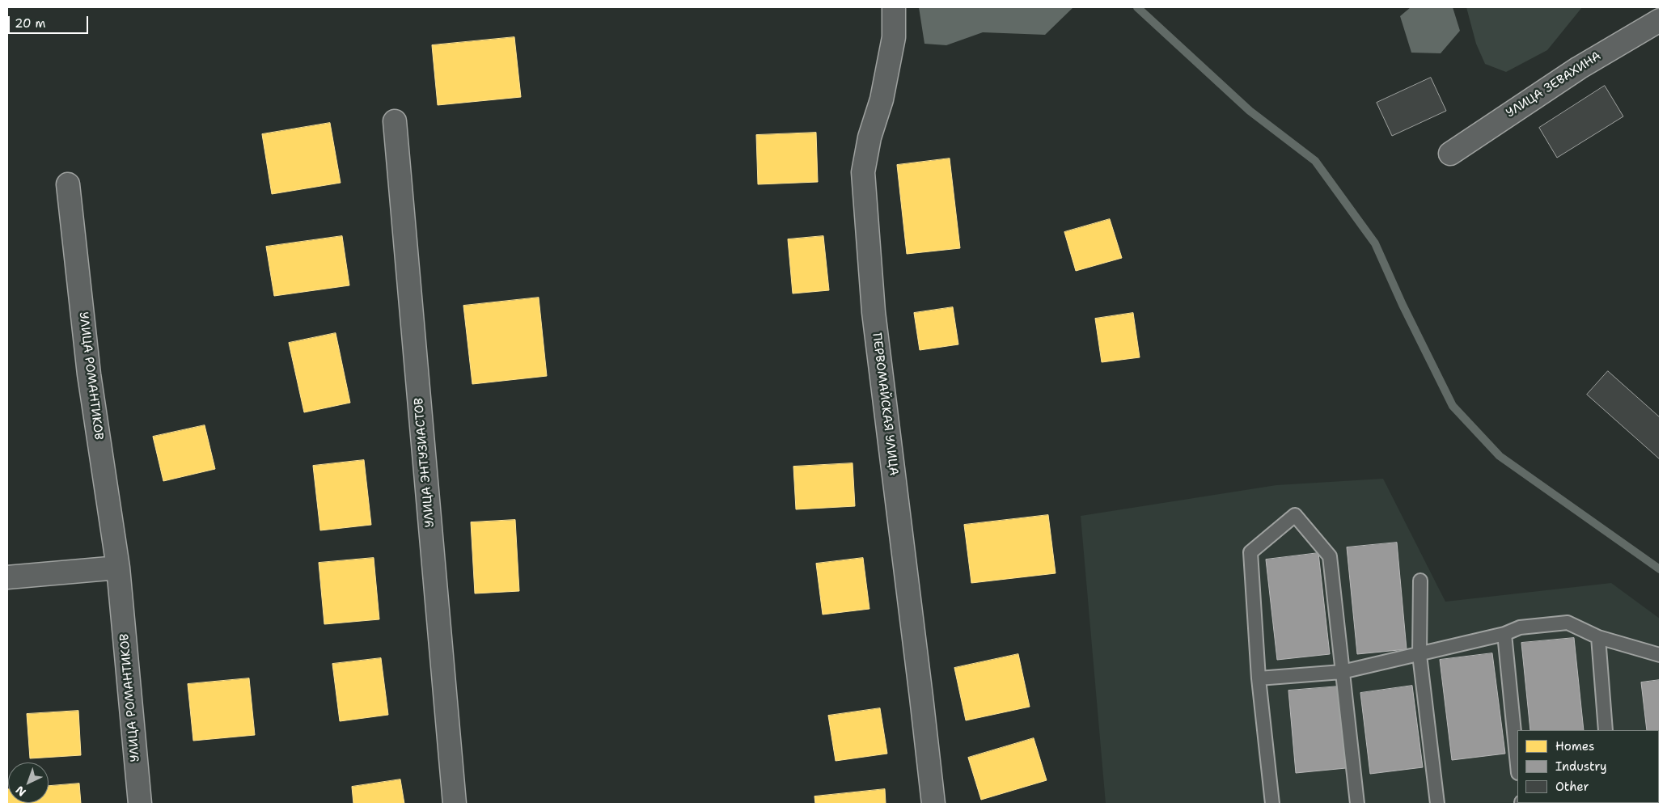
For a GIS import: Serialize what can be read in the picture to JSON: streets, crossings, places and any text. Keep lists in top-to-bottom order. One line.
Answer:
{"streets":{"street":["УЛИЦА ЗЕВАХИНА","УЛИЦА РОМАНТИКОВ","ПЕРВОМАЙСКАЯ УЛИЦА","УЛИЦА ЭНТУЗИАСТОВ"]},"legend":["Homes","Industry","Other"],"scale_bar":"20 m","north":"bottom left"}
